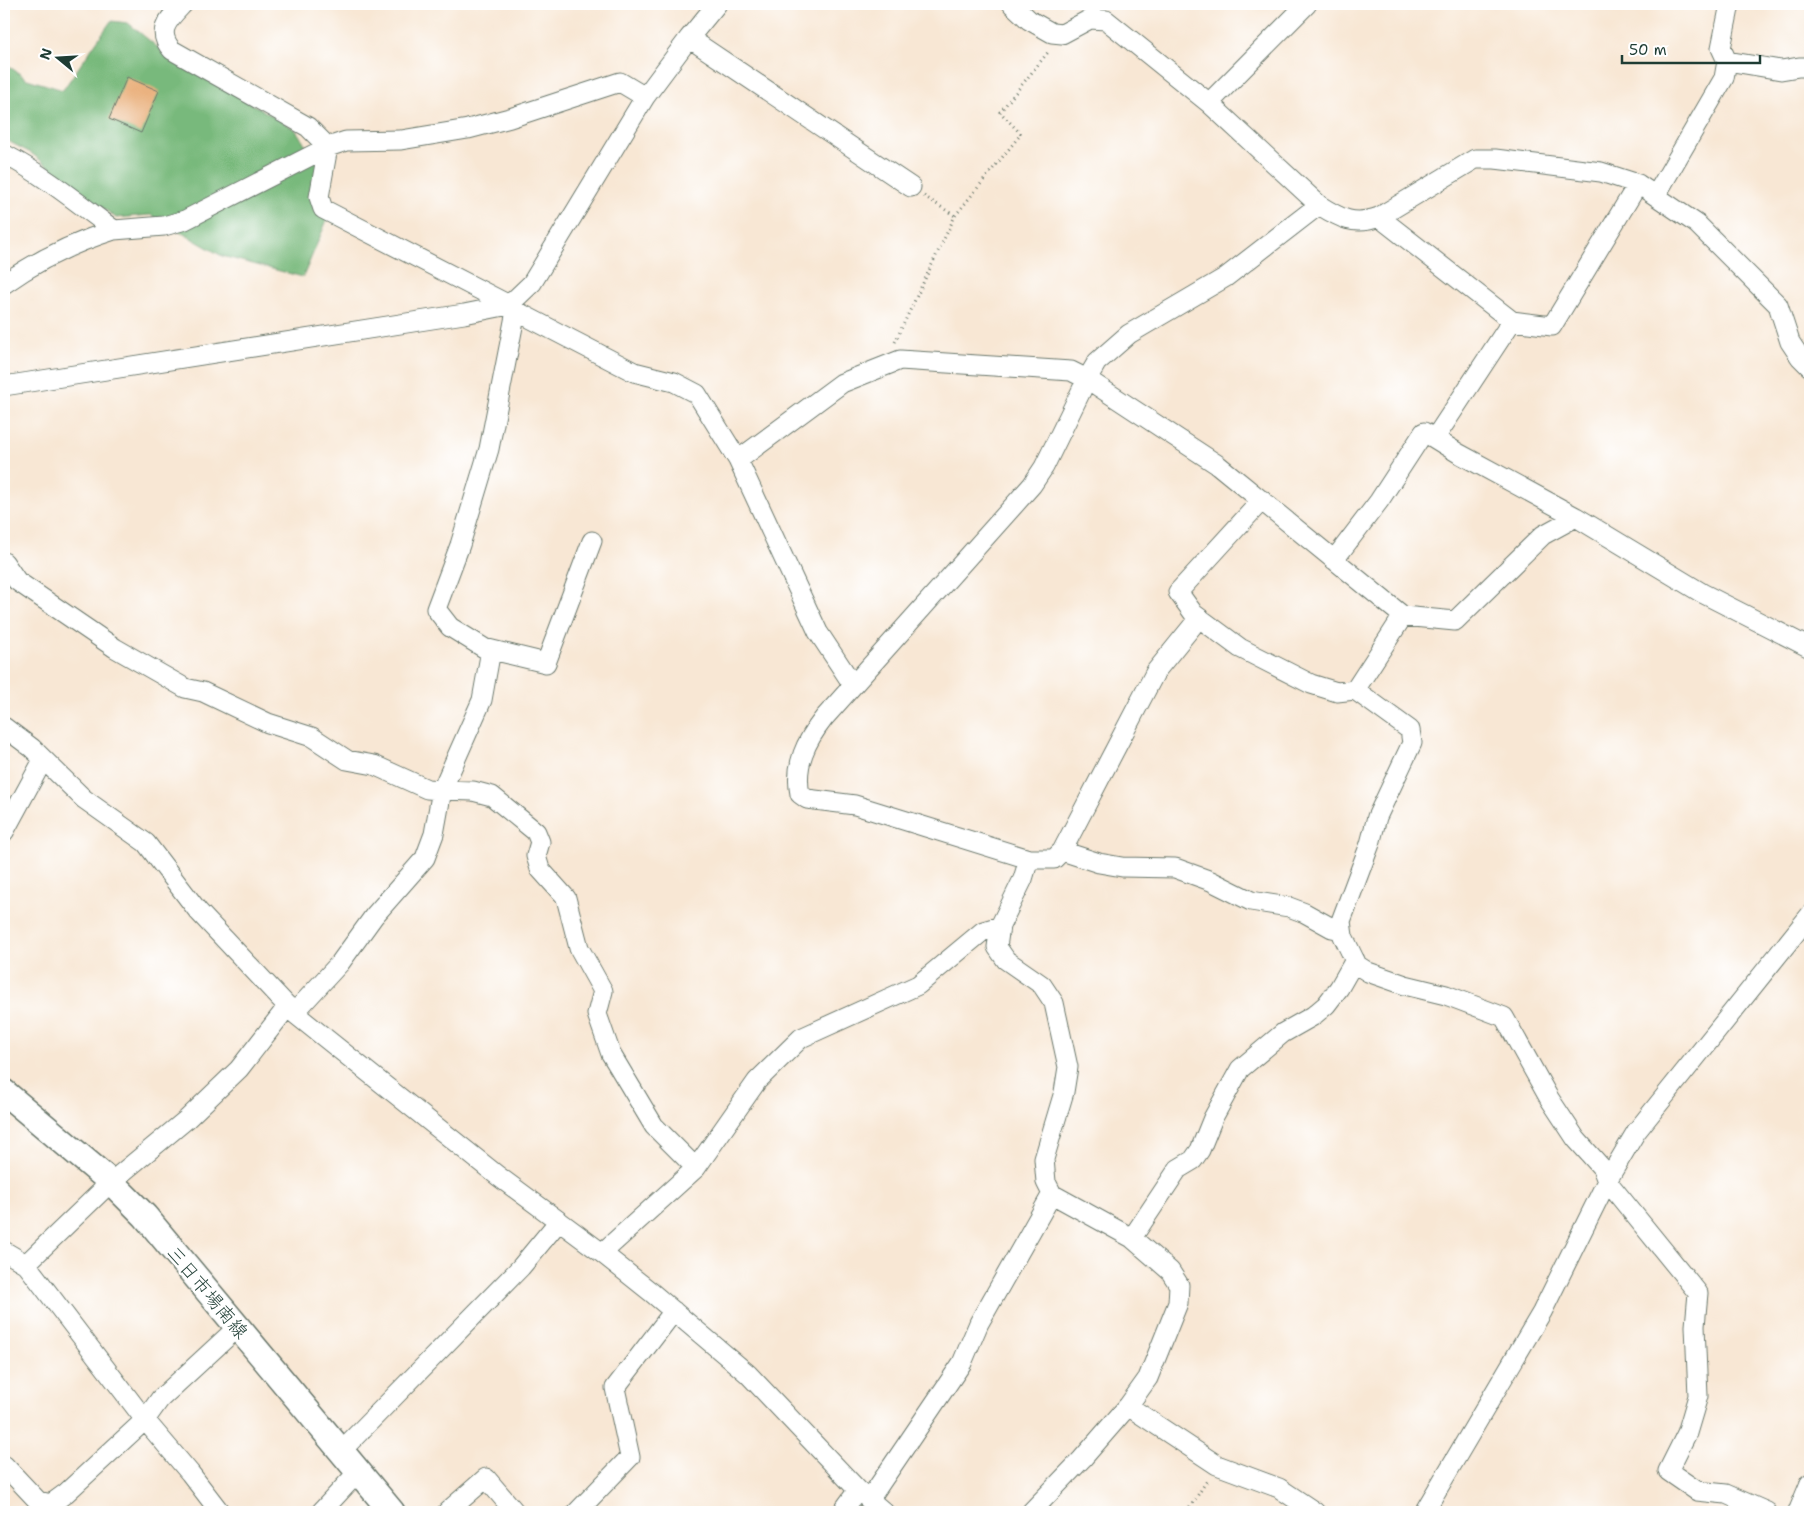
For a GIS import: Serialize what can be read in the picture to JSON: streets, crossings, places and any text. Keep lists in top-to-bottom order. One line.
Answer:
{"streets":{"main road":["三日市場南線"]},"scale_bar":"50 m","north":"left"}
